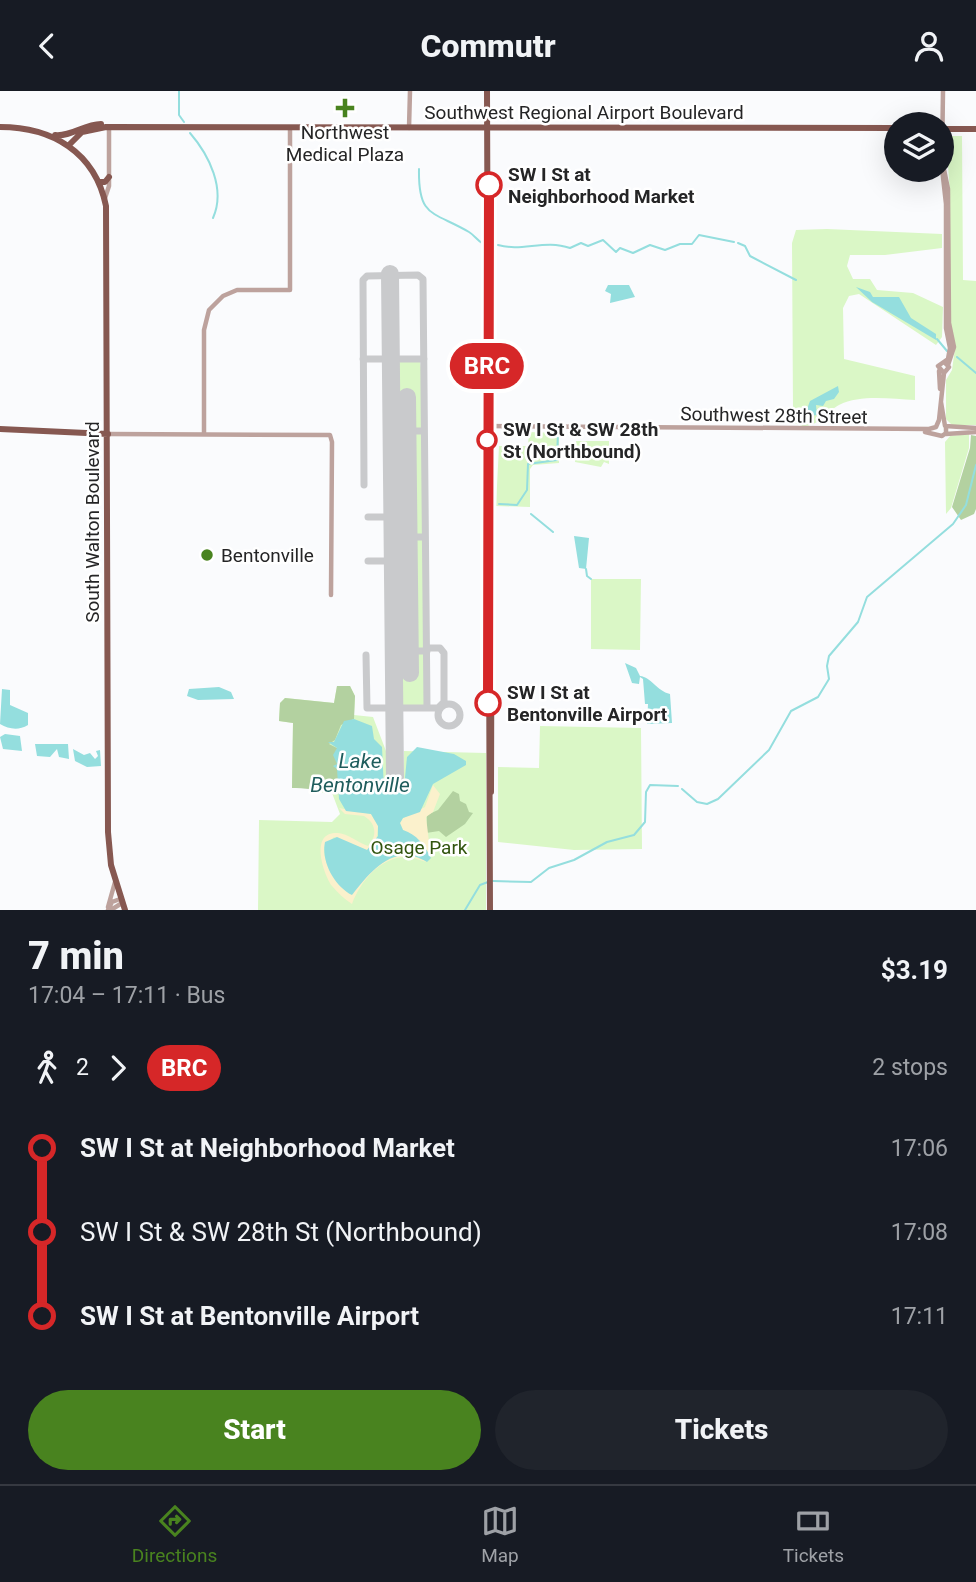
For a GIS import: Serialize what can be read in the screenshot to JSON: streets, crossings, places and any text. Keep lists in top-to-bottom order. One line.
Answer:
{"streets":{"main road":["Southwest Regional Airport Boulevard","South Walton Boulevard"],"street":["Southwest 28th Street"]},"crossings":[["Southwest Regional Airport Boulevard","South Walton Boulevard"]],"water":["Lake Bentonville"],"parks":["Osage Park"],"places":{"health":["Northwest Medical Plaza"],"other":["SW I St at Neighborhood Market","SW I St & SW 28th St (Northbound)","Bentonville","SW I St at Bentonville Airport"]},"lines":["bus line BRC"],"page":{"header":"Commutr","on_map":"BRC","heading":["7 min","17:04 – 17:11 · Bus","$3.19"],"legs":["2","BRC","2 stops"],"list":[{"name":"SW I St at Neighborhood Market","value":"17:06"},{"name":"SW I St & SW 28th St (Northbound)","value":"17:08"},{"name":"SW I St at Bentonville Airport","value":"17:11"}],"buttons":["Start","Tickets"],"tabs":["Directions","Map","Tickets"]}}
